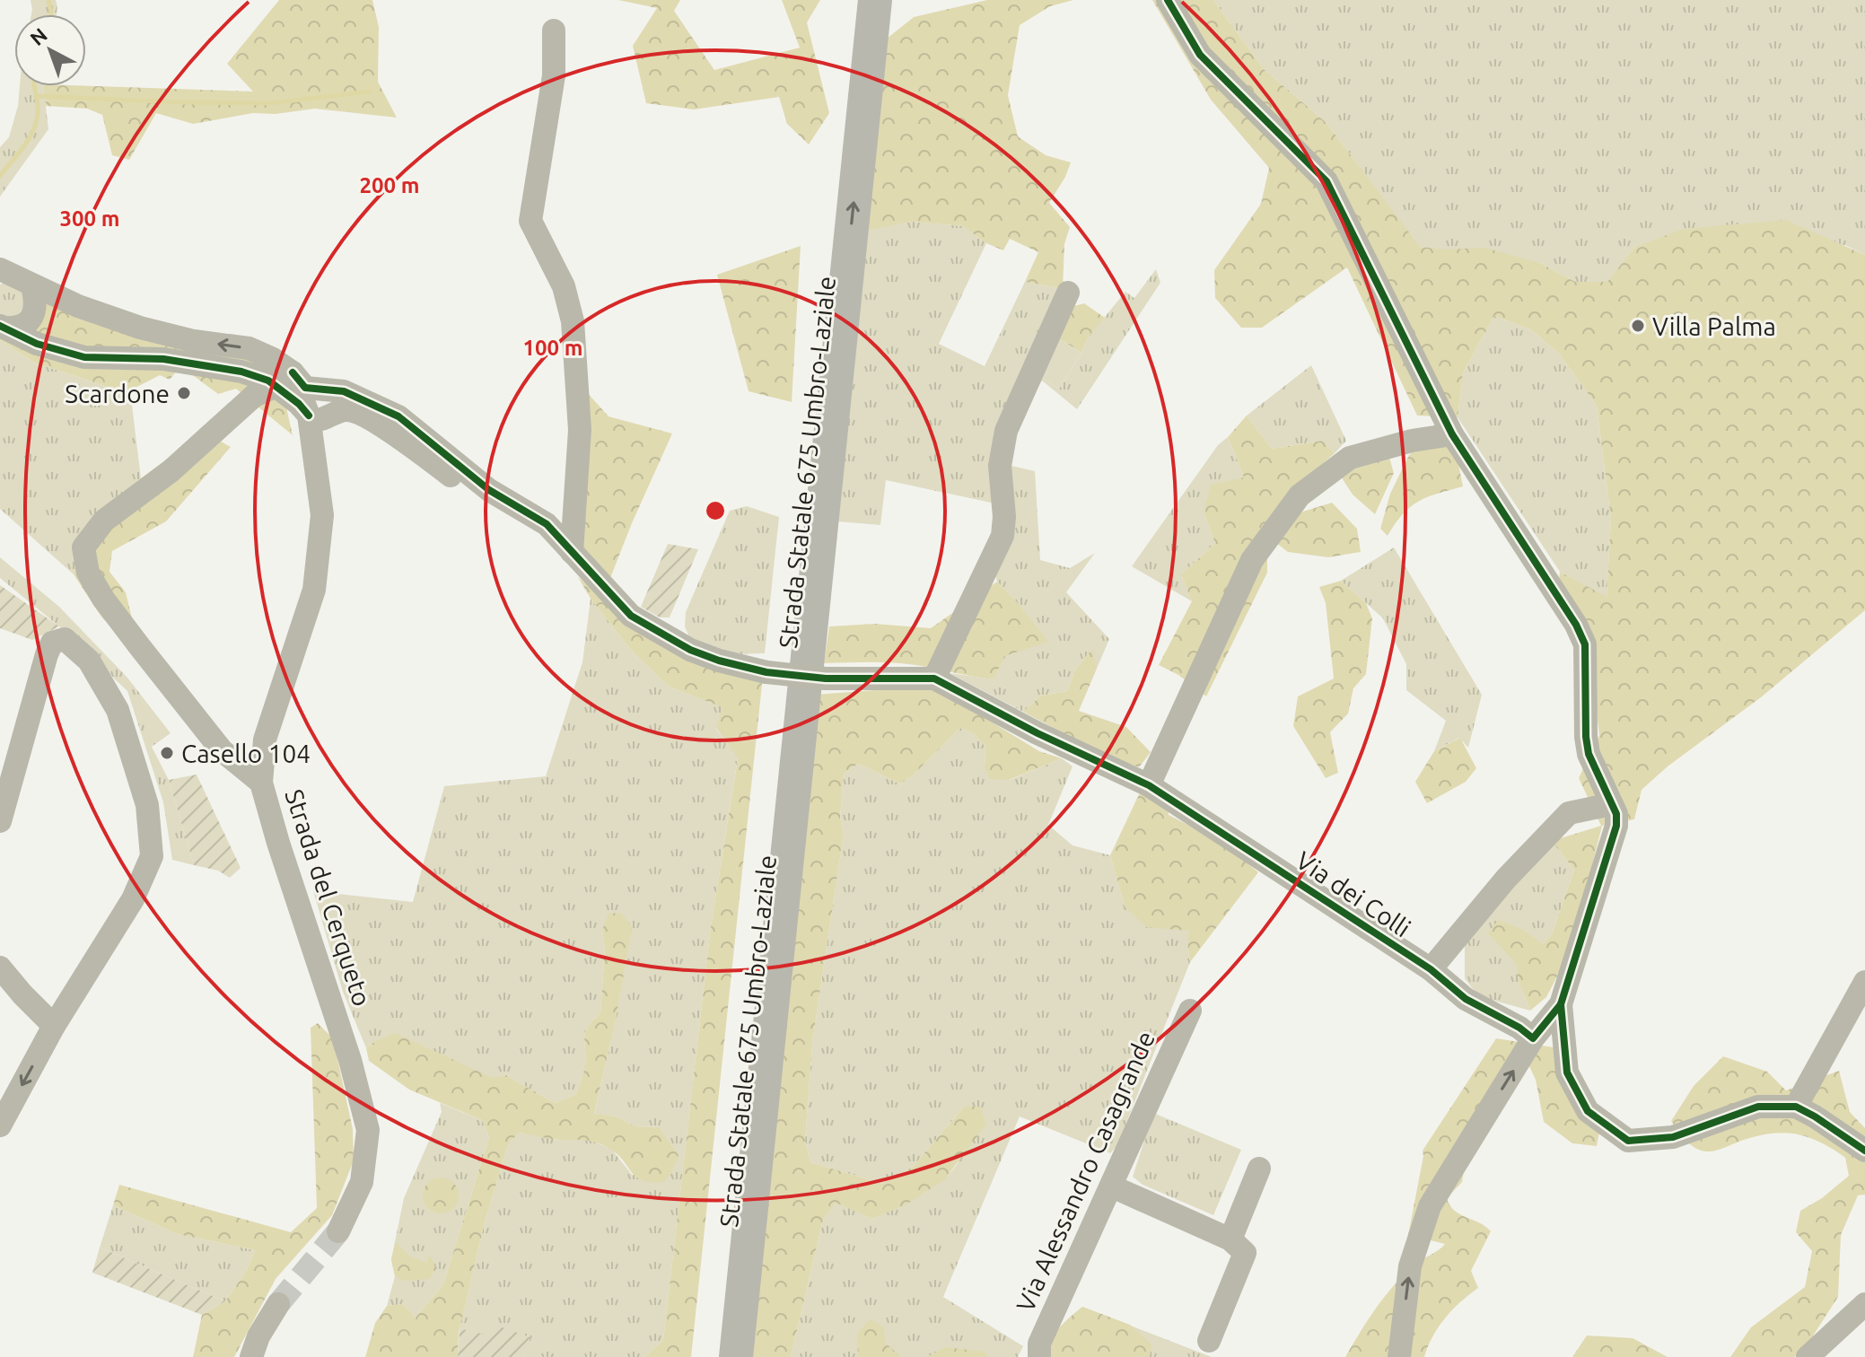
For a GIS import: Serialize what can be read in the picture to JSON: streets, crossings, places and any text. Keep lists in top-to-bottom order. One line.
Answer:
{"streets":{"highway":["Strada Statale 675 Umbro-Laziale"],"street":["Via dei Colli","Strada del Cerqueto","Via Alessandro Casagrande"]},"places":["Villa Palma","Scardone","Casello 104"],"north":"top left","rings":["200 m","300 m","100 m"]}
